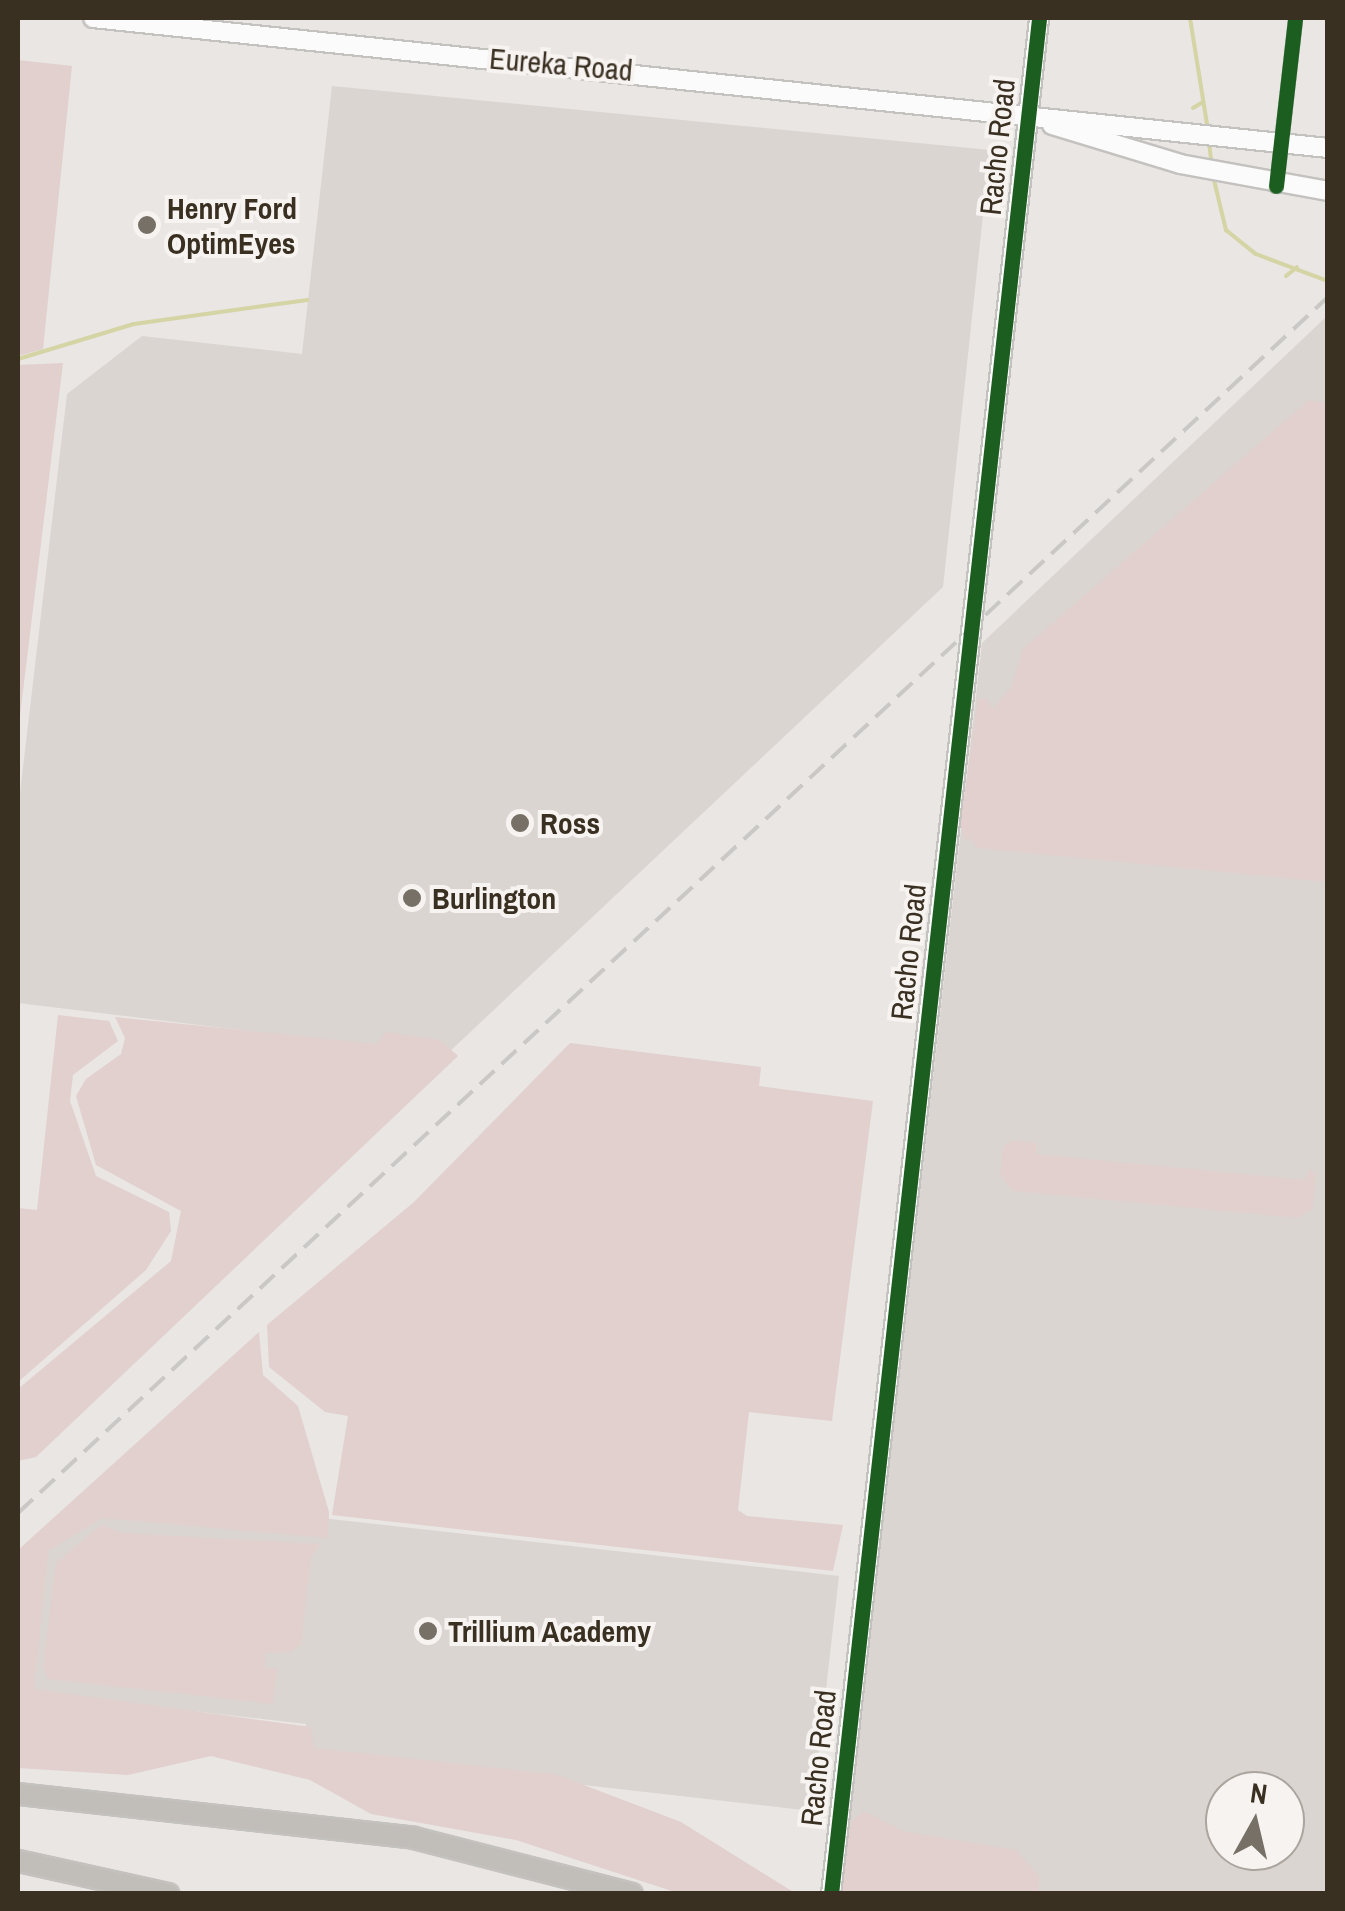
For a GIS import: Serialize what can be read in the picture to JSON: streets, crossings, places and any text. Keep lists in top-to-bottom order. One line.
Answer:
{"streets":{"street":["Eureka Road","Racho Road"]},"crossings":[["Eureka Road","Racho Road"]],"places":["Henry Ford OptimEyes","Ross","Burlington","Trillium Academy"],"north":"top"}
